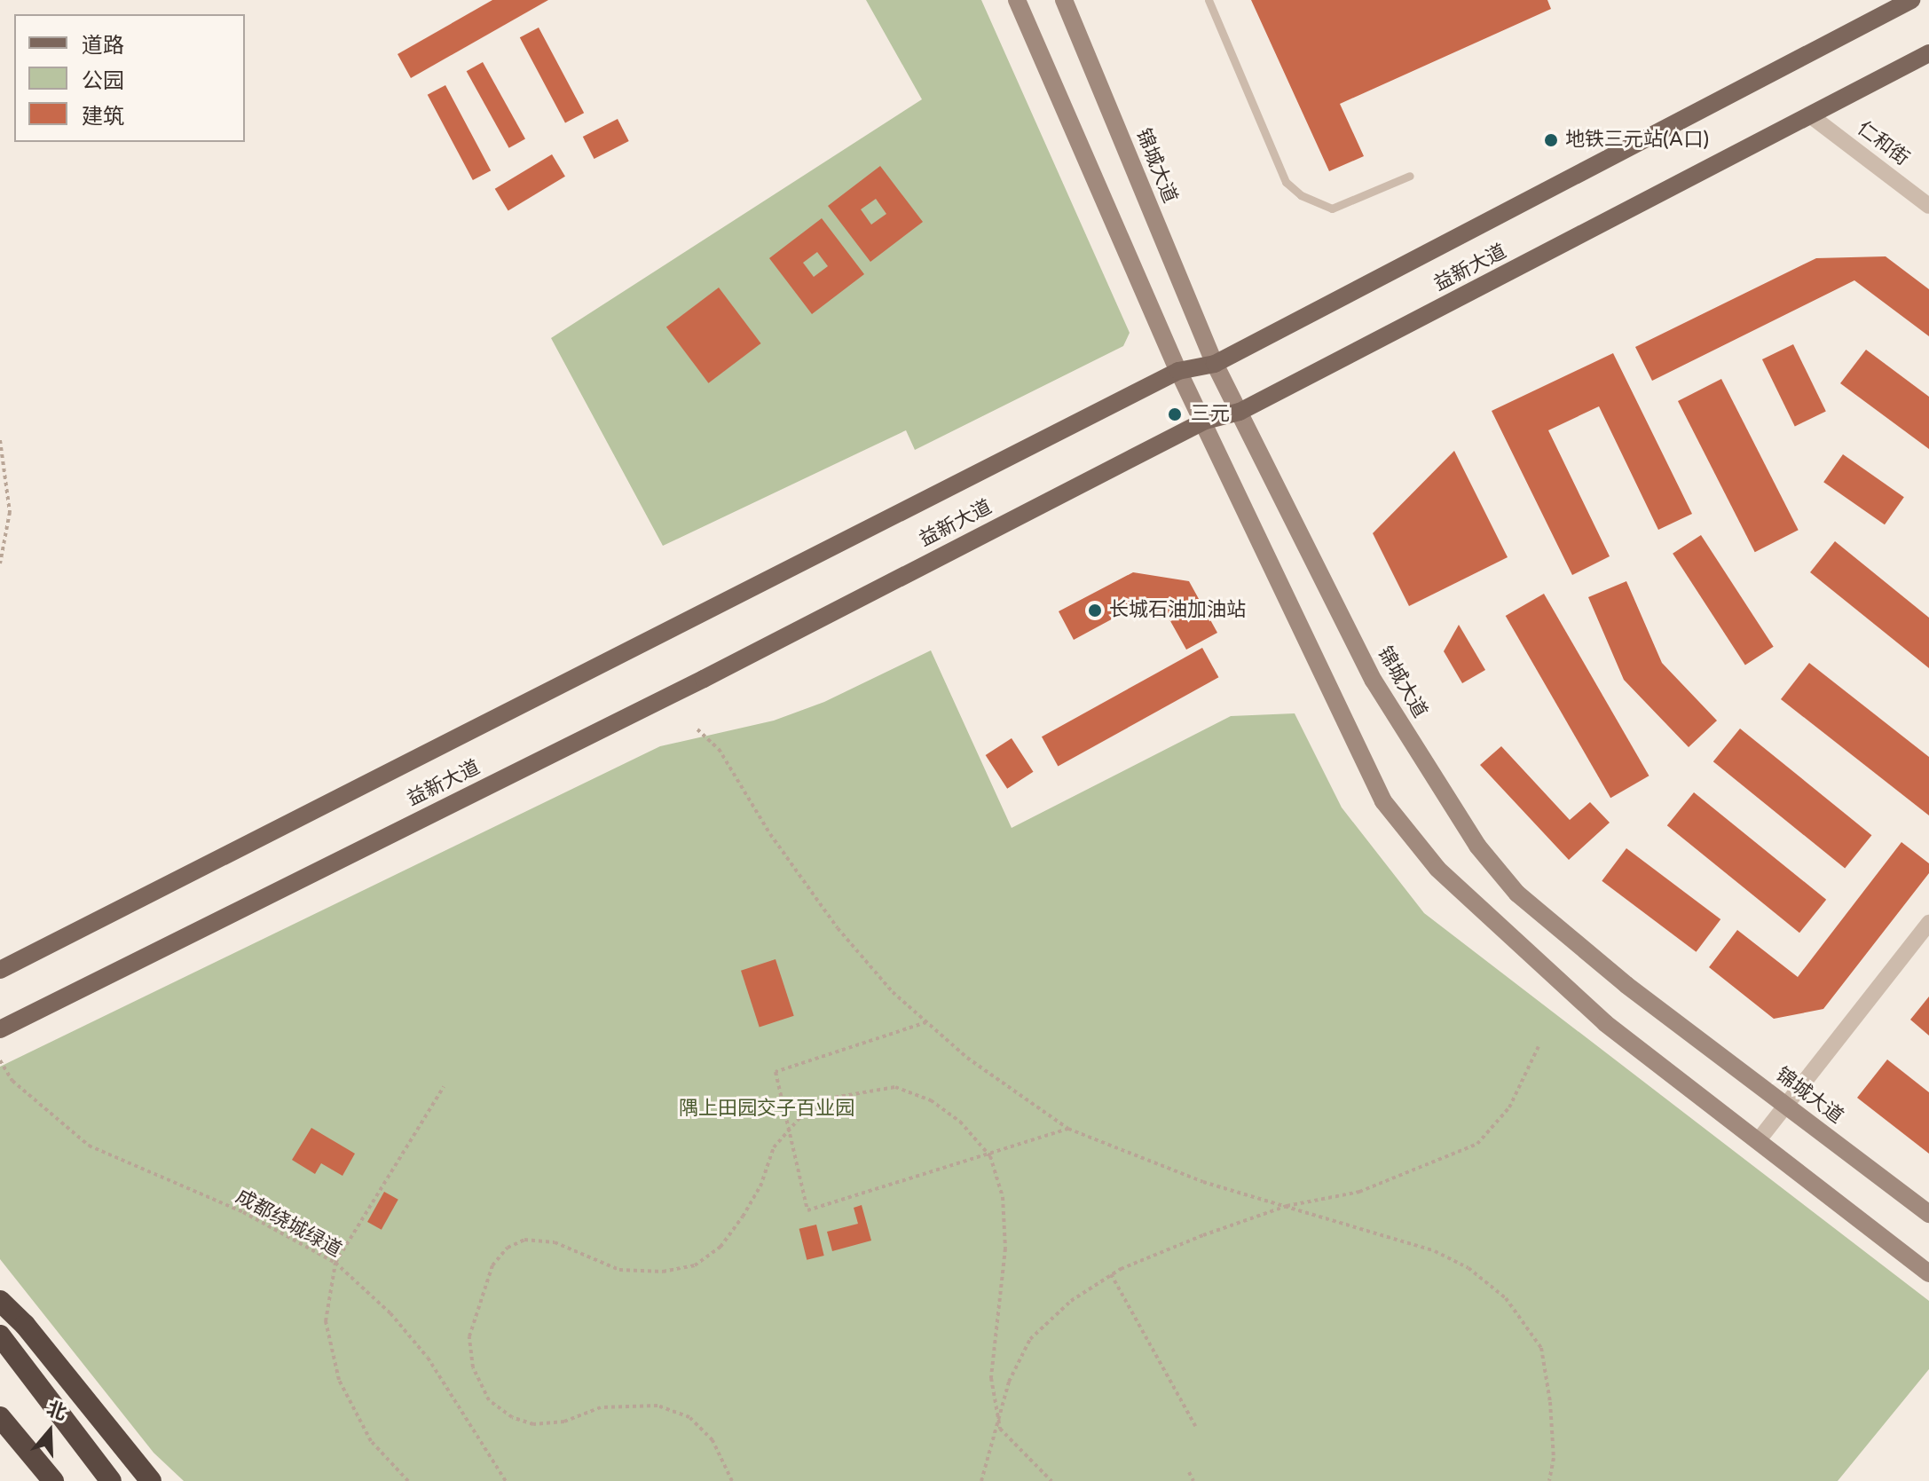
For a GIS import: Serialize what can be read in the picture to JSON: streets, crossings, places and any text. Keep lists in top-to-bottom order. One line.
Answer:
{"streets":{"main road":["锦城大道","益新大道"],"street":["仁和街"],"path":["成都绕城绿道"]},"crossings":[["仁和街","益新大道"],["锦城大道","益新大道"]],"parks":["隅上田园交子百业园"],"places":["地铁三元站(A口)","三元","长城石油加油站"],"legend":["道路","公园","建筑"],"north":"top"}
